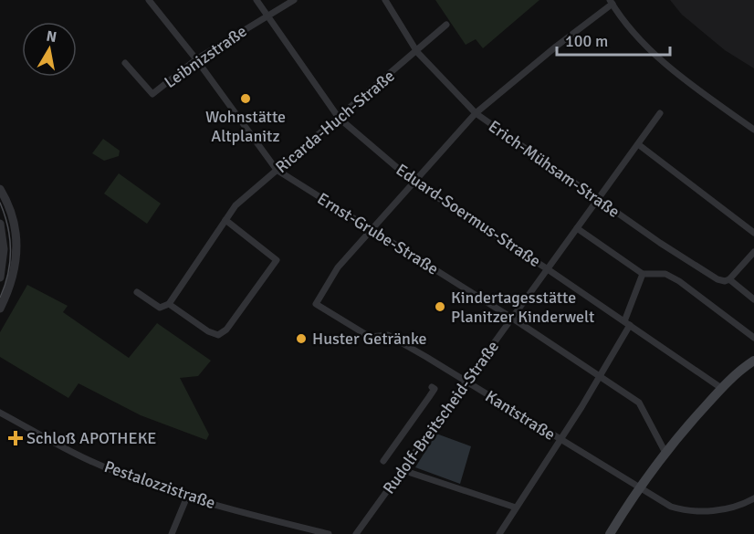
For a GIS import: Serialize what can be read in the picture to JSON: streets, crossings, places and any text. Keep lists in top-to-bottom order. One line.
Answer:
{"streets":{"street":["Leibnizstraße","Ricarda-Huch-Straße","Erich-Mühsam-Straße","Eduard-Soermus-Straße","Ernst-Grube-Straße","Kantstraße","Rudolf-Breitscheid-Straße","Pestalozzistraße"]},"crossings":[["Leibnizstraße","Eduard-Soermus-Straße"],["Leibnizstraße","Ernst-Grube-Straße"],["Ricarda-Huch-Straße","Erich-Mühsam-Straße"],["Ricarda-Huch-Straße","Eduard-Soermus-Straße"],["Ricarda-Huch-Straße","Ernst-Grube-Straße"],["Erich-Mühsam-Straße","Rudolf-Breitscheid-Straße"],["Eduard-Soermus-Straße","Rudolf-Breitscheid-Straße"],["Ernst-Grube-Straße","Kantstraße"],["Ernst-Grube-Straße","Rudolf-Breitscheid-Straße"],["Kantstraße","Rudolf-Breitscheid-Straße"]],"places":{"other":["Wohnstätte Altplanitz","Kindertagesstätte Planitzer Kinderwelt","Huster Getränke"],"health":["Schloß APOTHEKE"]},"scale_bar":"100 m","north":"top"}
